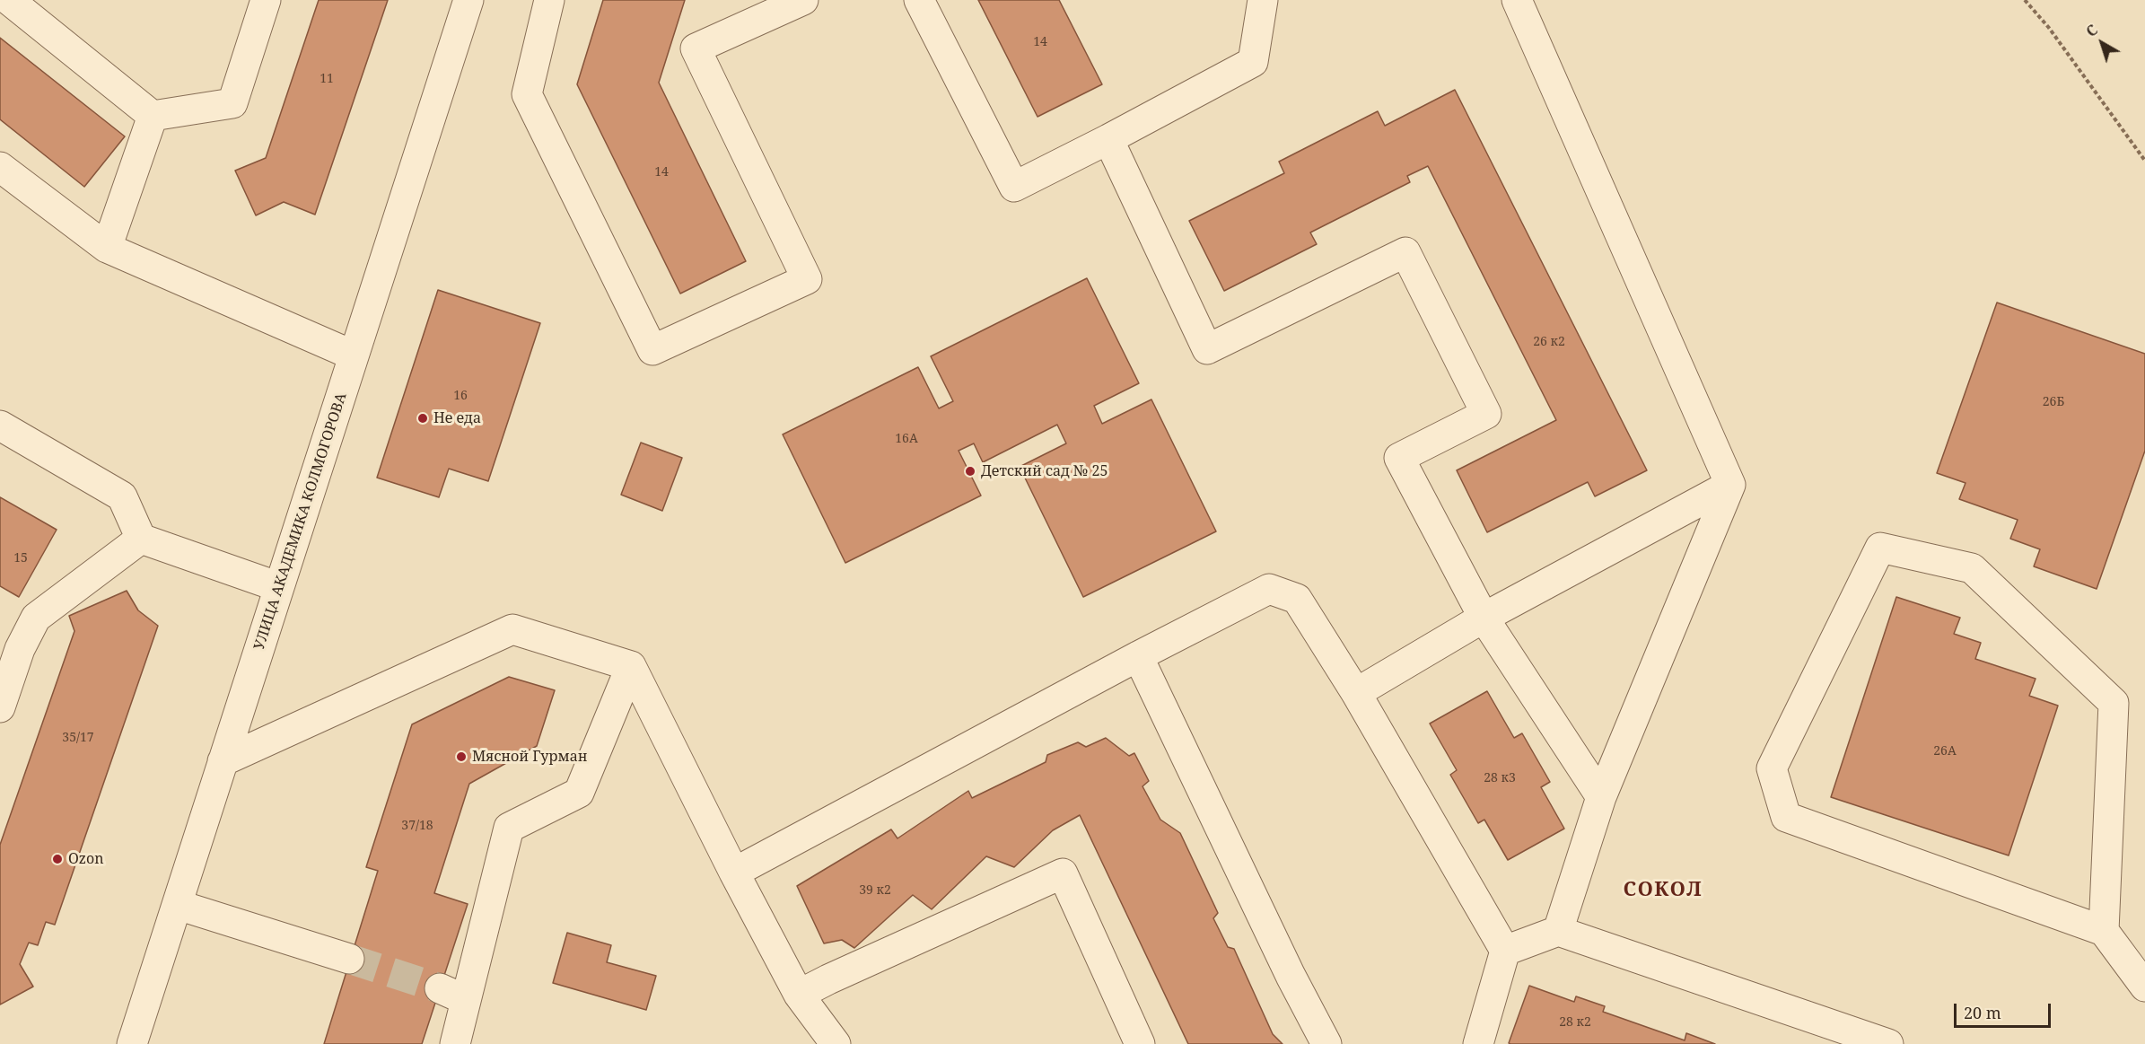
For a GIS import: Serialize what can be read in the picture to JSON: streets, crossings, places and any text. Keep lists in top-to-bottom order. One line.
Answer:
{"streets":{"street":["УЛИЦА АКАДЕМИКА КОЛМОГОРОВА"]},"districts":["СОКОЛ"],"places":["Не еда","Детский сад № 25","Мясной Гурман","Ozon"],"house_numbers":["14","11","14","26 к2","16","26Б","16А","15","35/17","26А","28 к3","37/18","39 к2","28 к2"],"scale_bar":"20 m","north":"top left"}
